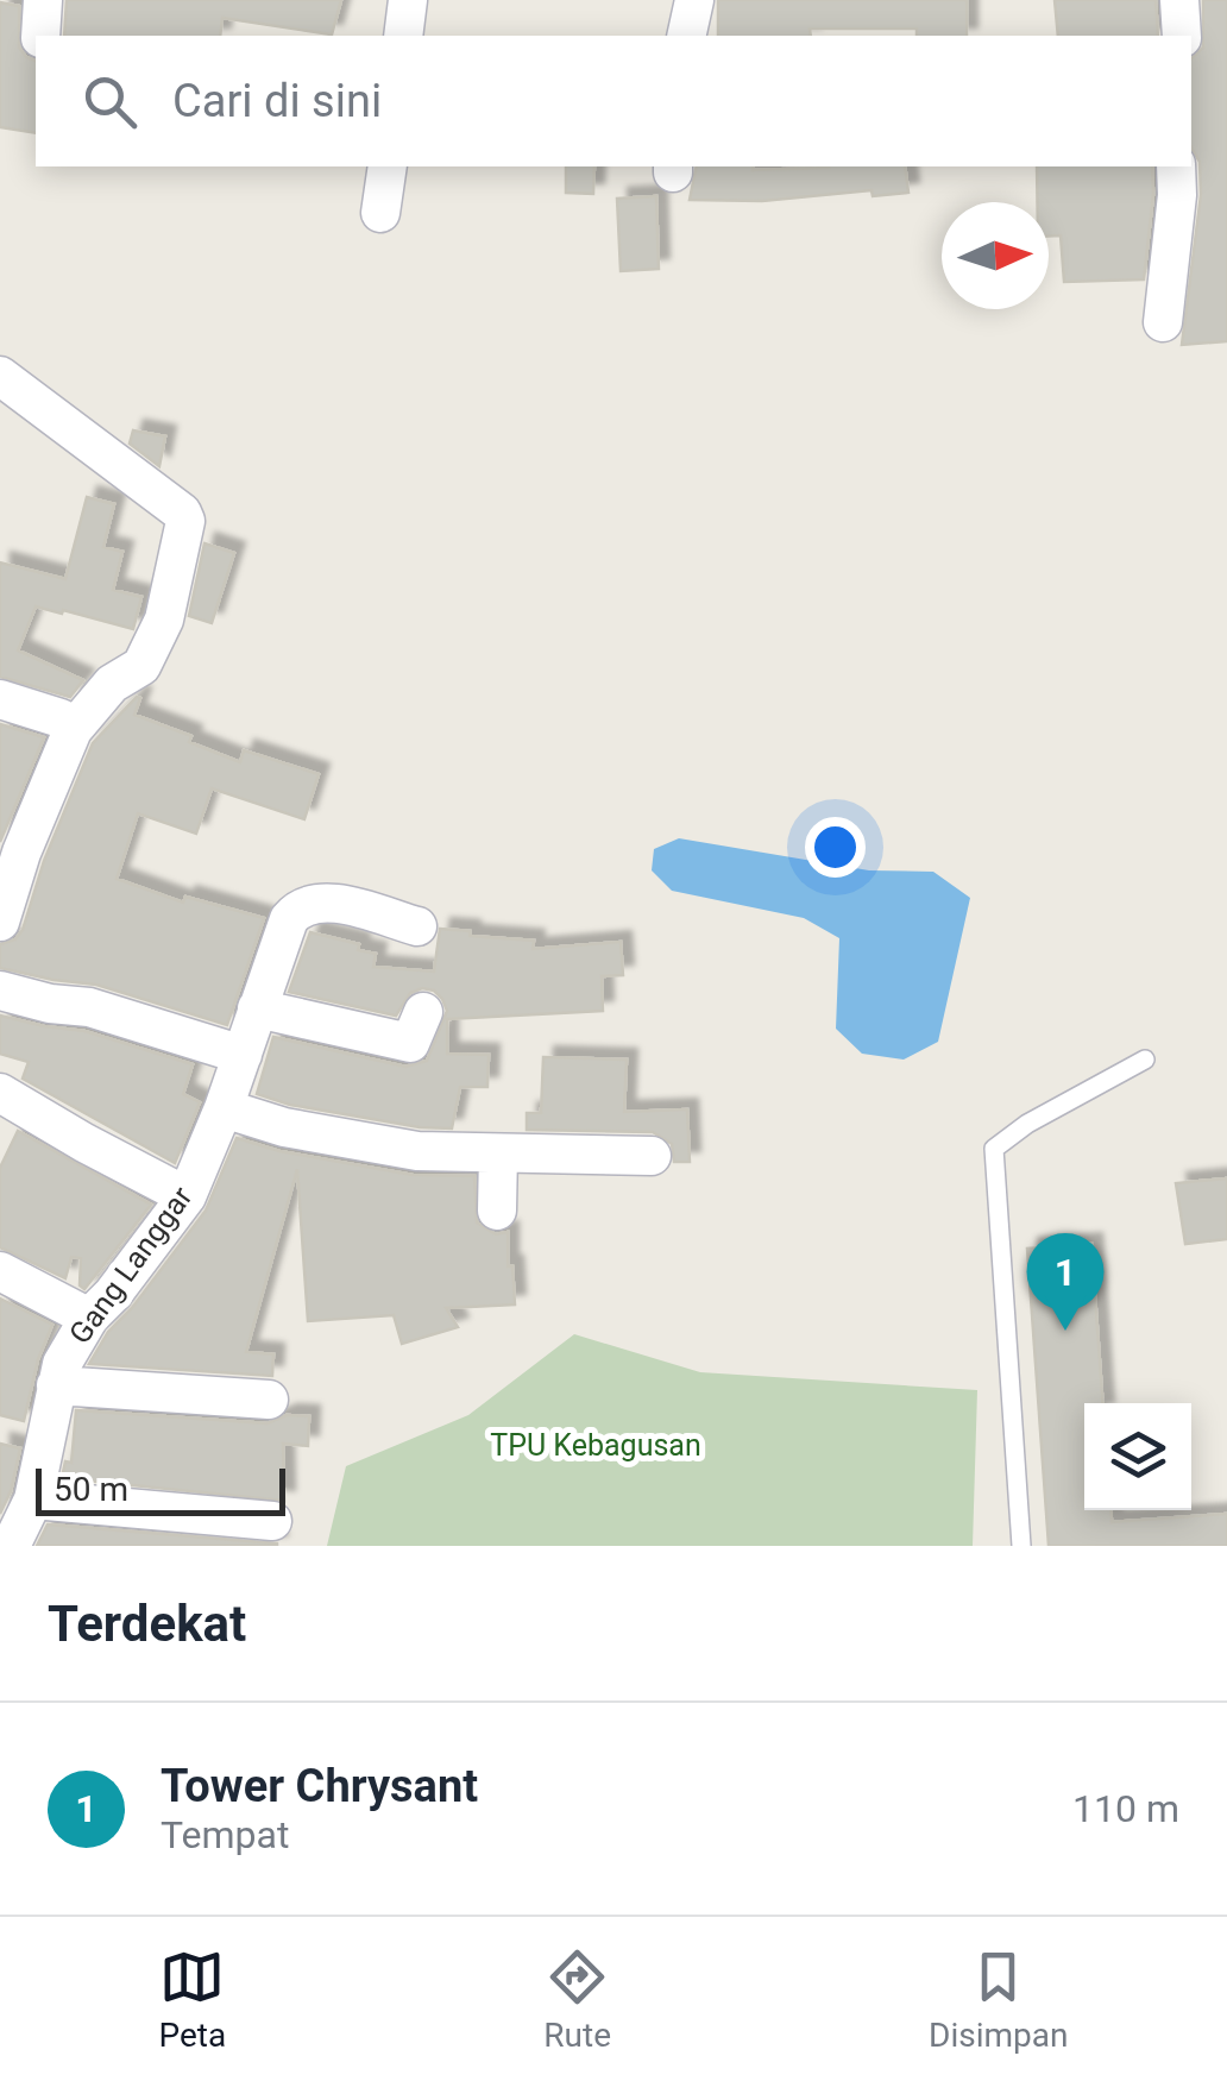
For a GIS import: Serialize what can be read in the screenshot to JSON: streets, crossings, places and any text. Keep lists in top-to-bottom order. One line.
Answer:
{"streets":{"street":["Gang Langgar"]},"parks":["TPU Kebagusan"],"scale_bar":"50 m","north":"right","page":{"search":"Cari di sini","pins":"1","scale":"50 m","heading":"Terdekat","list":[{"mark":"1","name":"Tower Chrysant","note":"Tempat","value":"110 m"}],"nav":["Peta","Rute","Disimpan"]}}
